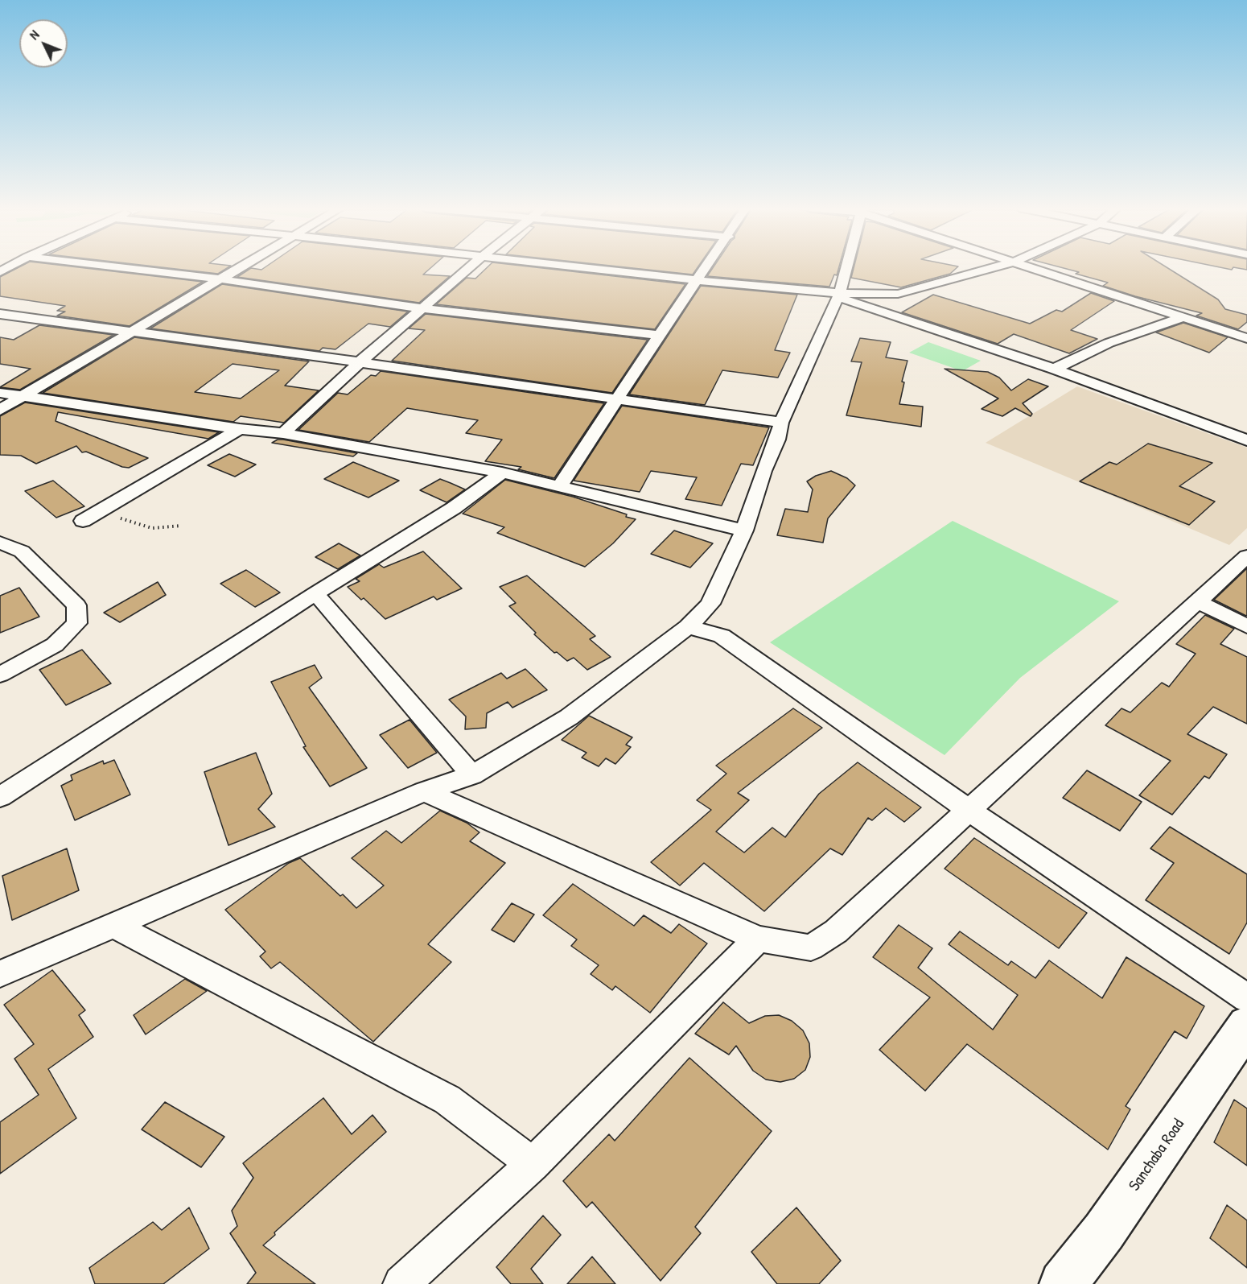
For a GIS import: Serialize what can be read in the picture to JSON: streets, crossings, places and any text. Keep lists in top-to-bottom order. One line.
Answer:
{"streets":{"street":["Sanchaba Road"]},"north":"top left"}
